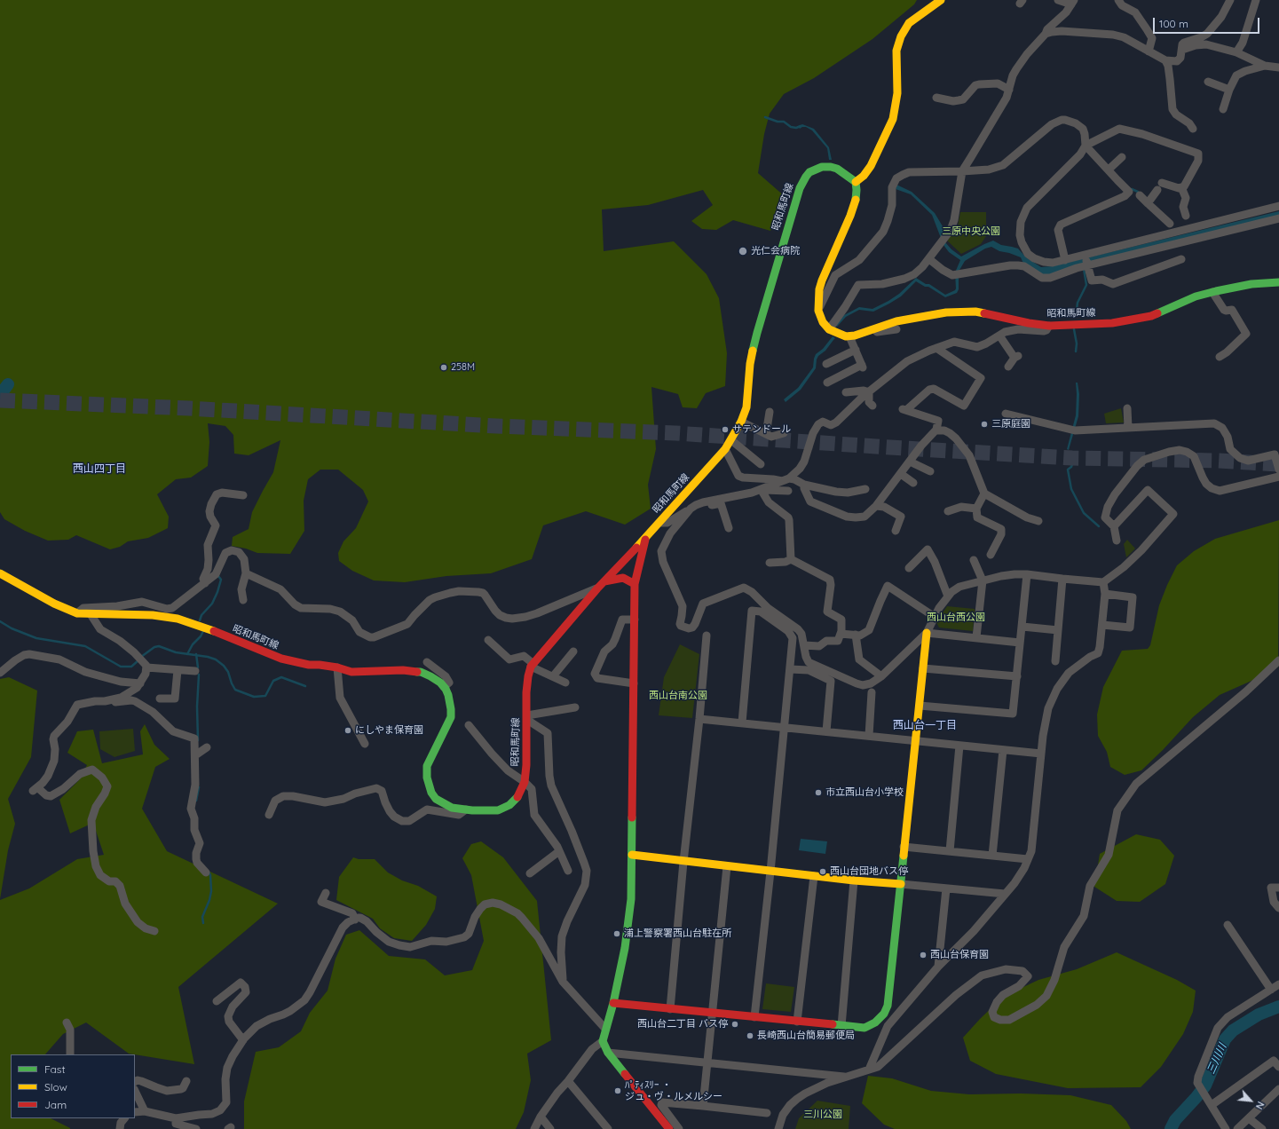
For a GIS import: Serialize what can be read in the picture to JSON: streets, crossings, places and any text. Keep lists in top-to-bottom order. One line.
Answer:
{"streets":{"main road":["昭和馬町線"]},"districts":["西山四丁目","西山台一丁目"],"water":["三川川"],"parks":["三原中央公園","西山台西公園","西山台南公園","三川公園"],"places":["光仁会病院","258M","三原庭園","サテンドール","にしやま保育園","市立西山台小学校","西山台団地バス停","浦上警察署西山台駐在所","西山台保育園","西山台二丁目 バス停","長崎西山台簡易郵便局","ﾊﾟﾃｨｽﾘｰ ・ ジュ・ヴ・ルメルシー"],"legend":["Fast","Slow","Jam"],"scale_bar":"100 m","north":"bottom right"}
